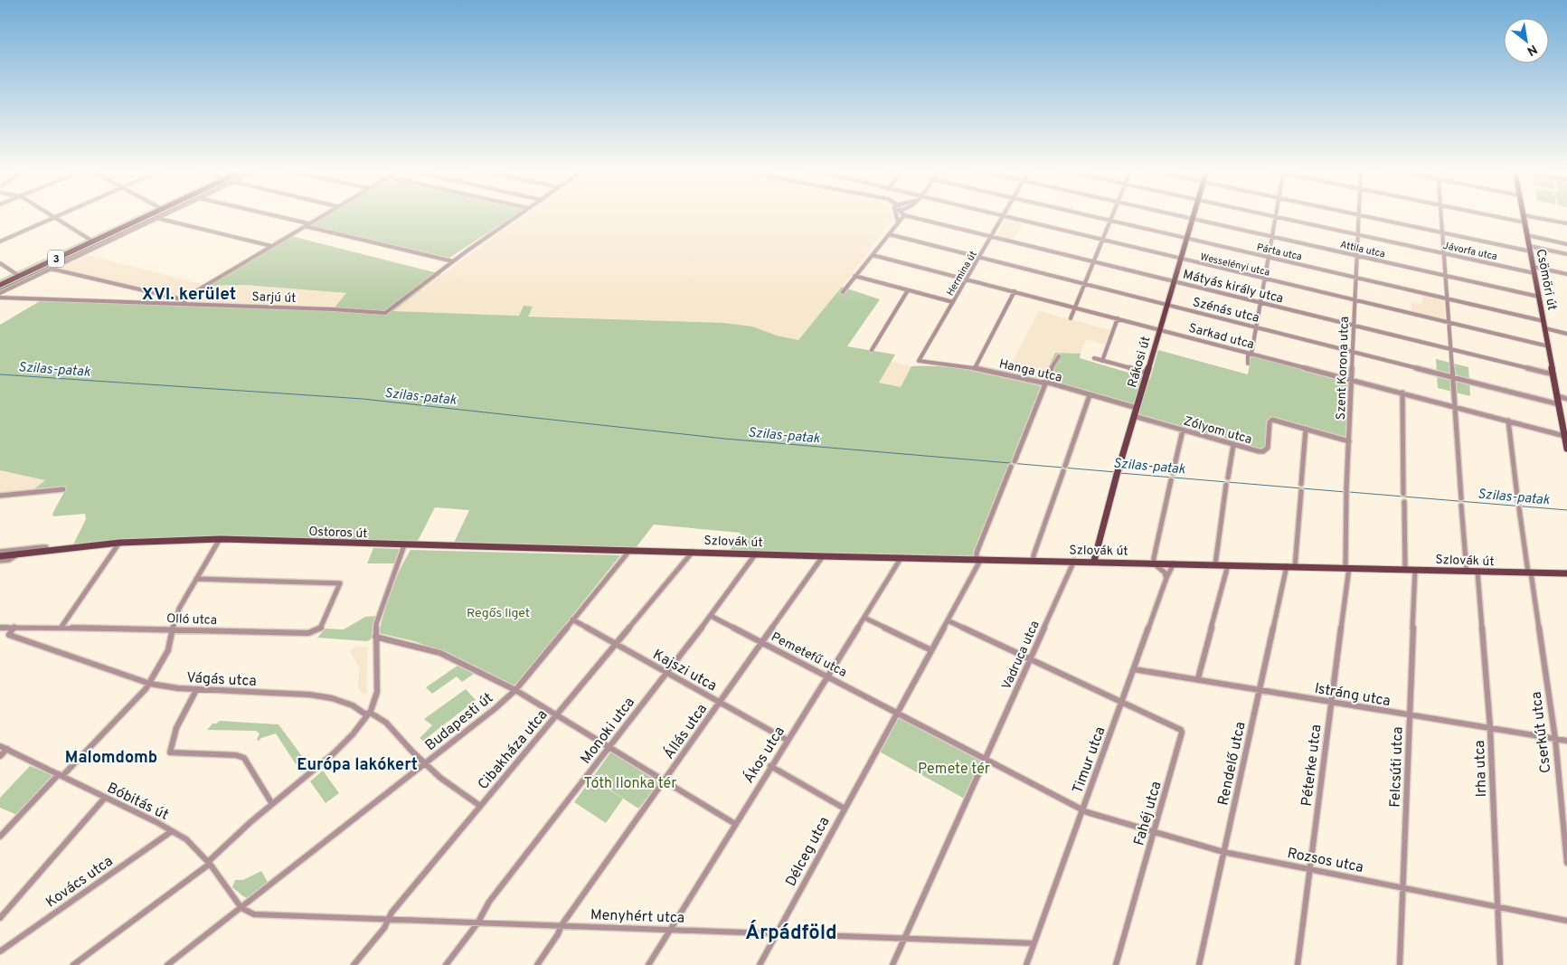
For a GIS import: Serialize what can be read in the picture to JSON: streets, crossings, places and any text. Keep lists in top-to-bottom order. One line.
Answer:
{"streets":{"main road":["3","Csömöri út","Rákosi út","Ostoros út","Szlovák út"],"street":["Attila utca","Jávorfa utca","Párta utca","Wesselényi utca","Hermina út","Mátyás király utca","Sarjú út","Szénás utca","Sarkad utca","Szent Korona utca","Hanga utca","Zólyom utca","Olló utca","Pemetefű utca","Vadruca utca","Kajszi utca","Vágás utca","Istráng utca","Budapesti út","Monoki utca","Állás utca","Cserkút utca","Cibakháza utca","Ákos utca","Timur utca","Rendelő utca","Péterke utca","Felcsúti utca","Irha utca","Bóbitás út","Fahéj utca","Délceg utca","Rozsos utca","Kovács utca","Menyhért utca"]},"crossings":[["Attila utca","Csömöri út"],["Attila utca","Rákosi út"],["Attila utca","Szent Korona utca"],["Jávorfa utca","Csömöri út"],["Jávorfa utca","Szent Korona utca"],["Párta utca","Csömöri út"],["Párta utca","Rákosi út"],["Párta utca","Szent Korona utca"],["Wesselényi utca","Hermina út"],["Wesselényi utca","Csömöri út"],["Wesselényi utca","Rákosi út"],["Wesselényi utca","Szent Korona utca"],["Hermina út","Mátyás király utca"],["Hermina út","Szénás utca"],["Hermina út","Sarkad utca"],["Hermina út","Hanga utca"],["Csömöri út","Mátyás király utca"],["Csömöri út","Szénás utca"],["Csömöri út","Sarkad utca"],["Mátyás király utca","Rákosi út"],["Mátyás király utca","Szent Korona utca"],["Szénás utca","Rákosi út"],["Szénás utca","Szent Korona utca"],["Sarkad utca","Rákosi út"],["Sarkad utca","Szent Korona utca"],["Sarkad utca","Cserkút utca"],["Rákosi út","Hanga utca"],["Rákosi út","Zólyom utca"],["Rákosi út","Szlovák út"],["Szent Korona utca","Zólyom utca"],["Szent Korona utca","Szlovák út"],["Szent Korona utca","Péterke utca"],["Ostoros út","Szlovák út"],["Ostoros út","Budapesti út"],["Szlovák út","Vadruca utca"],["Szlovák út","Budapesti út"],["Szlovák út","Monoki utca"],["Szlovák út","Állás utca"],["Szlovák út","Cserkút utca"],["Szlovák út","Cibakháza utca"],["Szlovák út","Ákos utca"],["Szlovák út","Timur utca"],["Szlovák út","Rendelő utca"],["Szlovák út","Péterke utca"],["Szlovák út","Felcsúti utca"],["Szlovák út","Irha utca"],["Pemetefű utca","Monoki utca"],["Pemetefű utca","Állás utca"],["Pemetefű utca","Ákos utca"],["Pemetefű utca","Délceg utca"],["Kajszi utca","Budapesti út"],["Kajszi utca","Monoki utca"],["Kajszi utca","Állás utca"],["Kajszi utca","Cibakháza utca"],["Kajszi utca","Ákos utca"],["Vágás utca","Budapesti út"],["Vágás utca","Cibakháza utca"],["Istráng utca","Cserkút utca"],["Istráng utca","Timur utca"],["Istráng utca","Rendelő utca"],["Istráng utca","Péterke utca"],["Istráng utca","Felcsúti utca"],["Istráng utca","Irha utca"],["Budapesti út","Bóbitás út"],["Budapesti út","Menyhért utca"],["Monoki utca","Menyhért utca"],["Állás utca","Menyhért utca"],["Cibakháza utca","Menyhért utca"],["Ákos utca","Menyhért utca"],["Timur utca","Fahéj utca"],["Timur utca","Rozsos utca"],["Timur utca","Menyhért utca"],["Rendelő utca","Rozsos utca"],["Péterke utca","Rozsos utca"],["Felcsúti utca","Rozsos utca"],["Irha utca","Rozsos utca"],["Bóbitás út","Kovács utca"],["Bóbitás út","Menyhért utca"],["Fahéj utca","Rozsos utca"],["Délceg utca","Menyhért utca"]],"districts":["XVI. kerület","Malomdomb","Európa lakókert","Árpádföld"],"water":["Szilas-patak"],"parks":["Regős liget","Pemete tér","Tóth Ilonka tér"],"north":"bottom right"}
